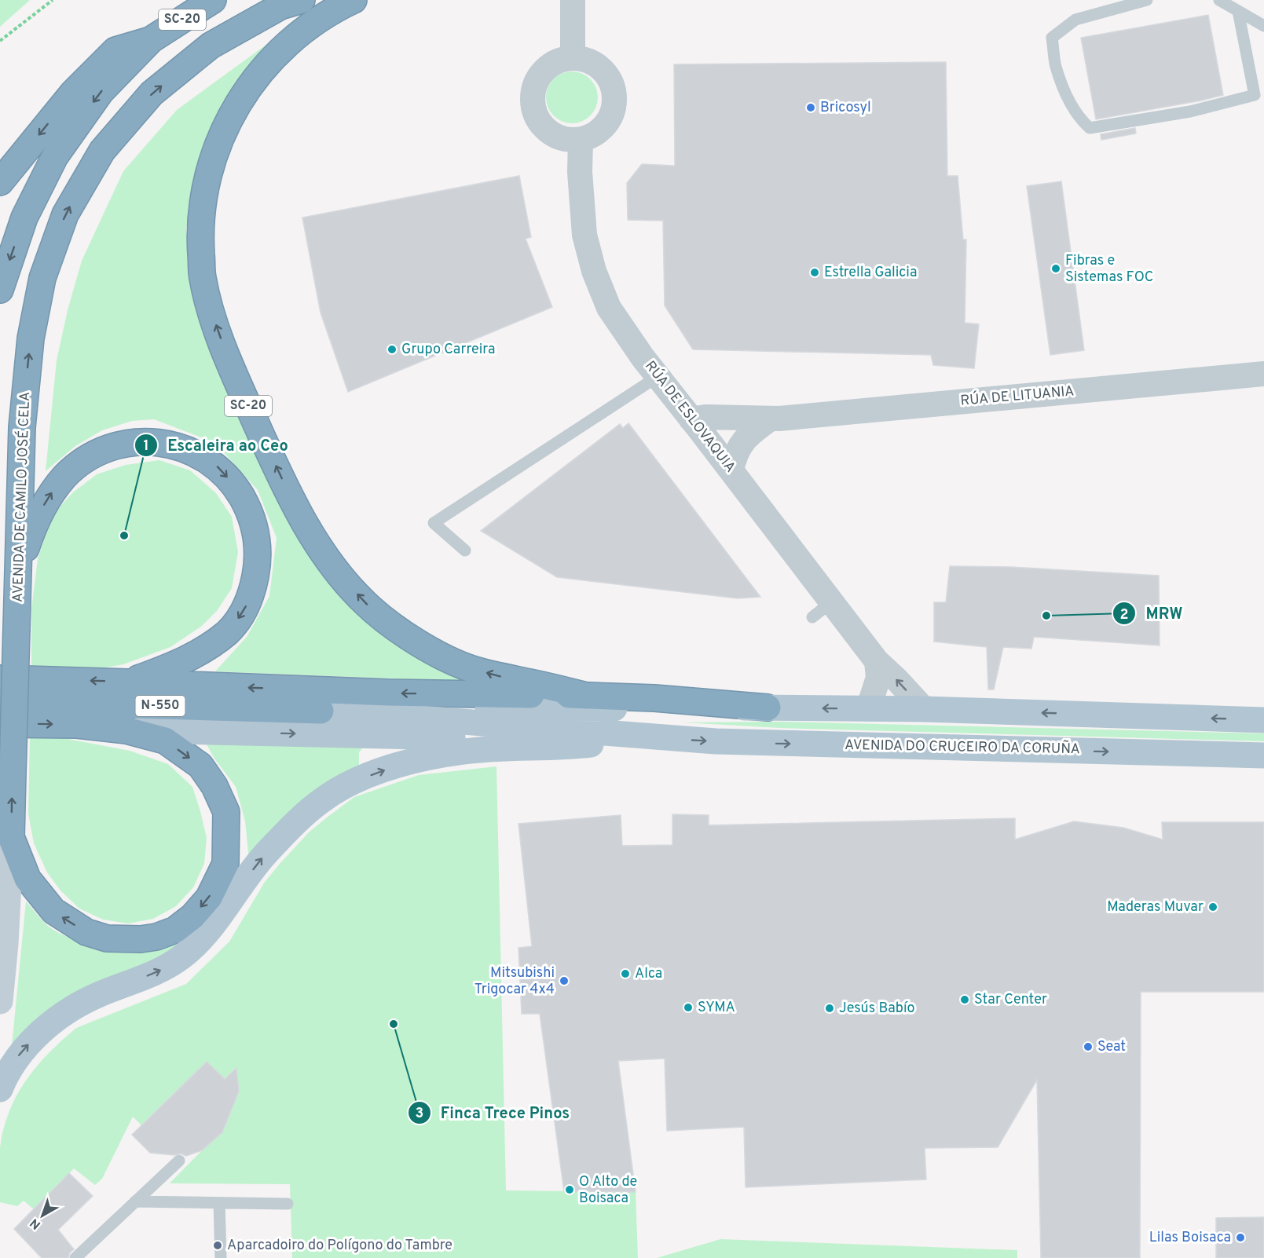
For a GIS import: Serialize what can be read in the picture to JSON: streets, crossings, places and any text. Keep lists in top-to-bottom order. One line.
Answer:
{"streets":{"highway":["SC-20","AVENIDA DE CAMILO JOSÉ CELA","N-550"],"main road":["AVENIDA DO CRUCEIRO DA CORUÑA"],"street":["RÚA DE LITUANIA","RÚA DE ESLOVAQUIA"]},"crossings":[["RÚA DE LITUANIA","RÚA DE ESLOVAQUIA"]],"places":["Bricosyl","Fibras e Sistemas FOC","Estrella Galicia","Grupo Carreira","Escaleira ao Ceo","MRW","Maderas Muvar","Alca","Mitsubishi Trigocar 4x4","Star Center","SYMA","Jesús Babío","Finca Trece Pinos","Seat","O Alto de Boisaca","Lilas Boisaca","Aparcadoiro do Polígono do Tambre"],"north":"bottom left"}
